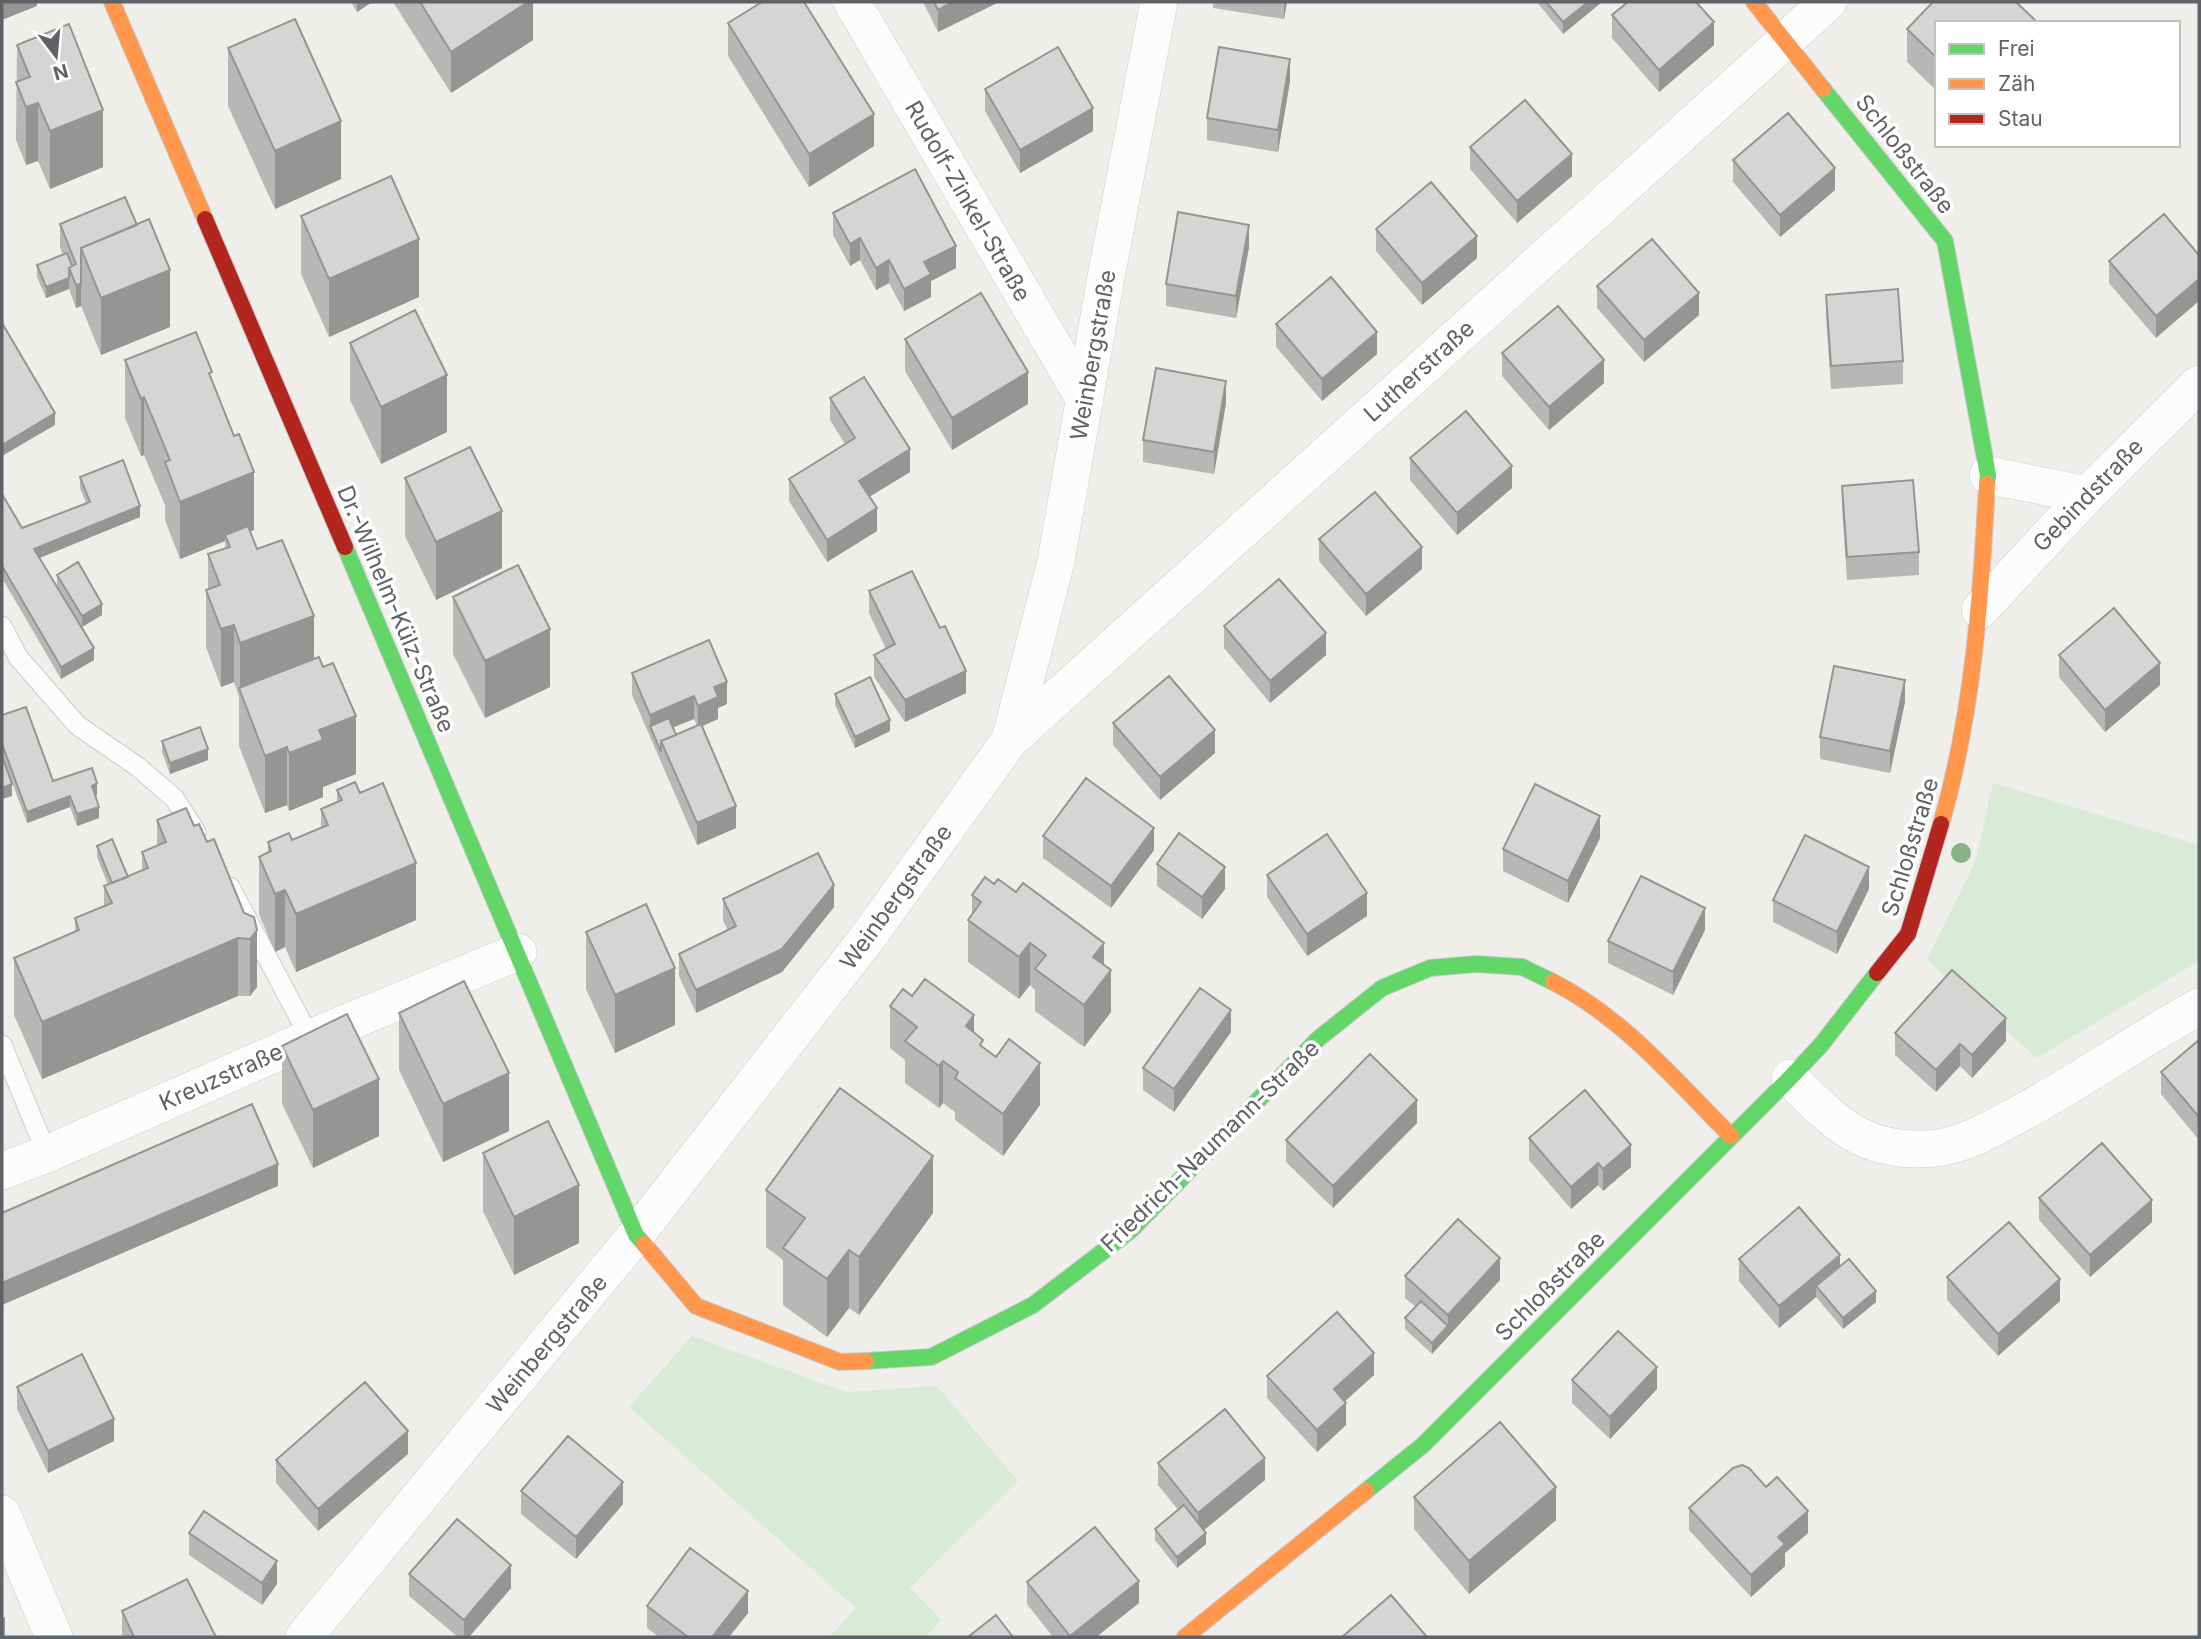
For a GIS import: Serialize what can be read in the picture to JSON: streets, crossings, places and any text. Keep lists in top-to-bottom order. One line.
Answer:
{"streets":{"street":["Schloßstraße","Rudolf-Zinkel-Straße","Weinbergstraße","Lutherstraße","Gebindstraße","Dr.-Wilhelm-Külz-Straße","Kreuzstraße","Friedrich-Naumann-Straße"]},"crossings":[["Schloßstraße","Lutherstraße"],["Schloßstraße","Gebindstraße"],["Schloßstraße","Friedrich-Naumann-Straße"],["Rudolf-Zinkel-Straße","Weinbergstraße"],["Weinbergstraße","Lutherstraße"],["Weinbergstraße","Dr.-Wilhelm-Külz-Straße"],["Weinbergstraße","Friedrich-Naumann-Straße"],["Dr.-Wilhelm-Külz-Straße","Kreuzstraße"],["Dr.-Wilhelm-Külz-Straße","Friedrich-Naumann-Straße"]],"legend":["Frei","Zäh","Stau"],"north":"bottom"}
